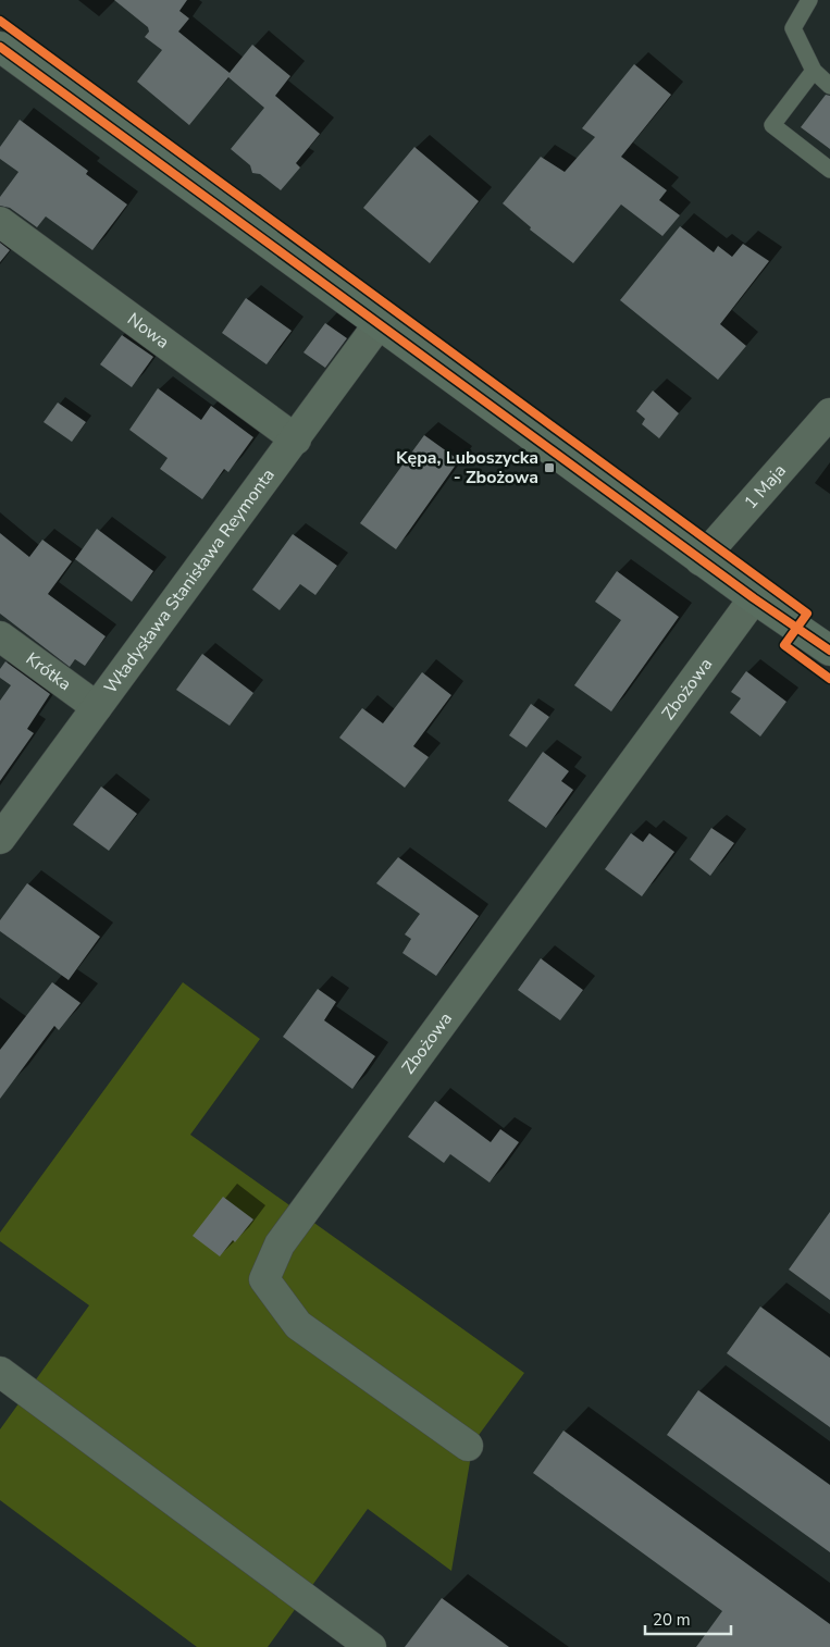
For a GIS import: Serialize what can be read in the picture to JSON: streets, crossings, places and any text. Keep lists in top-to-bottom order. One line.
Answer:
{"streets":{"street":["Nowa","1 Maja","Władysława Stanisława Reymonta","Krótka","Zbożowa"]},"crossings":[["Nowa","Władysława Stanisława Reymonta"],["Władysława Stanisława Reymonta","Krótka"]],"places":{"transit":["Kępa, Luboszycka - Zbożowa"]},"scale_bar":"20 m"}
